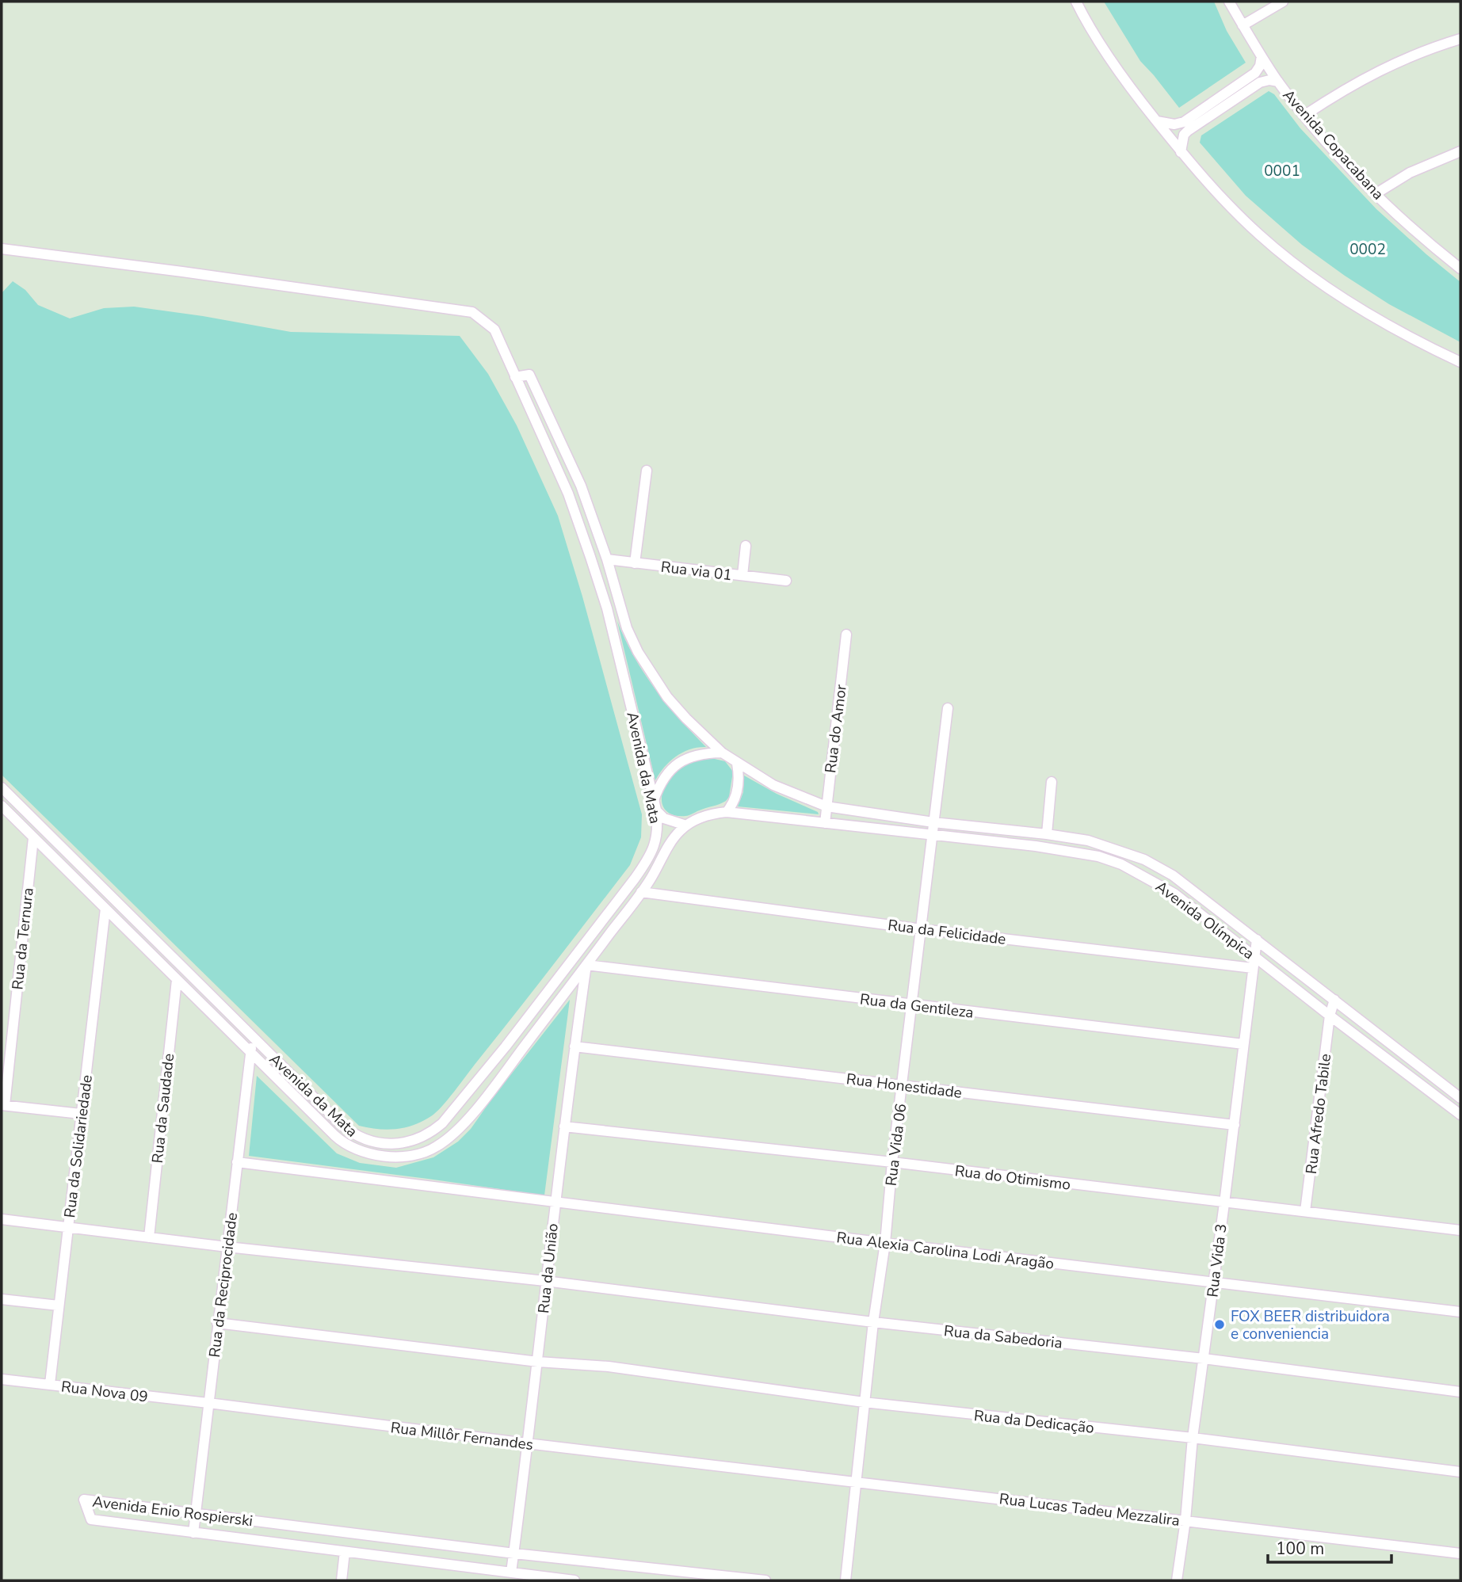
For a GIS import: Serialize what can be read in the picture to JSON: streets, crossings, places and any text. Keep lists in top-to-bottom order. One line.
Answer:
{"streets":{"street":["Avenida Copacabana","Rua via 01","Rua do Amor","Avenida da Mata","Avenida Olímpica","Rua da Felicidade","Rua da Ternura","Rua da Gentileza","Rua Honestidade","Rua da Saudade","Rua Afredo Tabile","Rua Vida 06","Rua da Solidariedade","Rua do Otimismo","Rua Alexia Carolina Lodi Aragão","Rua Vida 3","Rua da União","Rua da Reciprocidade","Rua da Sabedoria","Rua Nova 09","Rua da Dedicação","Rua Millôr Fernandes","Rua Lucas Tadeu Mezzalira","Avenida Enio Rospierski"]},"crossings":[["Rua do Amor","Avenida Olímpica"],["Avenida da Mata","Avenida Olímpica"],["Avenida da Mata","Rua da Felicidade"],["Avenida da Mata","Rua da Ternura"],["Avenida da Mata","Rua da Gentileza"],["Avenida da Mata","Rua da Saudade"],["Avenida da Mata","Rua da Solidariedade"],["Avenida da Mata","Rua da União"],["Avenida da Mata","Rua da Reciprocidade"],["Avenida Olímpica","Rua Afredo Tabile"],["Avenida Olímpica","Rua Vida 06"],["Avenida Olímpica","Rua Vida 3"],["Rua da Felicidade","Rua Vida 06"],["Rua da Felicidade","Rua Vida 3"],["Rua da Gentileza","Rua Vida 06"],["Rua da Gentileza","Rua Vida 3"],["Rua da Gentileza","Rua da União"],["Rua Honestidade","Rua Vida 06"],["Rua Honestidade","Rua Vida 3"],["Rua Honestidade","Rua da União"],["Rua da Saudade","Rua da Sabedoria"],["Rua Afredo Tabile","Rua do Otimismo"],["Rua Vida 06","Rua do Otimismo"],["Rua Vida 06","Rua Alexia Carolina Lodi Aragão"],["Rua Vida 06","Rua da Sabedoria"],["Rua Vida 06","Rua da Dedicação"],["Rua Vida 06","Rua Lucas Tadeu Mezzalira"],["Rua da Solidariedade","Rua da Sabedoria"],["Rua da Solidariedade","Rua Nova 09"],["Rua do Otimismo","Rua Vida 3"],["Rua do Otimismo","Rua da União"],["Rua Alexia Carolina Lodi Aragão","Rua Vida 3"],["Rua Alexia Carolina Lodi Aragão","Rua da União"],["Rua Alexia Carolina Lodi Aragão","Rua da Reciprocidade"],["Rua Vida 3","Rua da Sabedoria"],["Rua Vida 3","Rua da Dedicação"],["Rua Vida 3","Rua Lucas Tadeu Mezzalira"],["Rua da União","Rua da Sabedoria"],["Rua da União","Rua da Dedicação"],["Rua da União","Rua Millôr Fernandes"],["Rua da União","Avenida Enio Rospierski"],["Rua da Reciprocidade","Rua da Sabedoria"],["Rua da Reciprocidade","Rua Nova 09"],["Rua da Reciprocidade","Rua da Dedicação"],["Rua da Reciprocidade","Rua Millôr Fernandes"],["Rua da Reciprocidade","Avenida Enio Rospierski"],["Rua Nova 09","Rua Millôr Fernandes"],["Rua Millôr Fernandes","Rua Lucas Tadeu Mezzalira"]],"parks":["0001","0002"],"places":["FOX BEER distribuidora e conveniencia"],"scale_bar":"100 m"}
